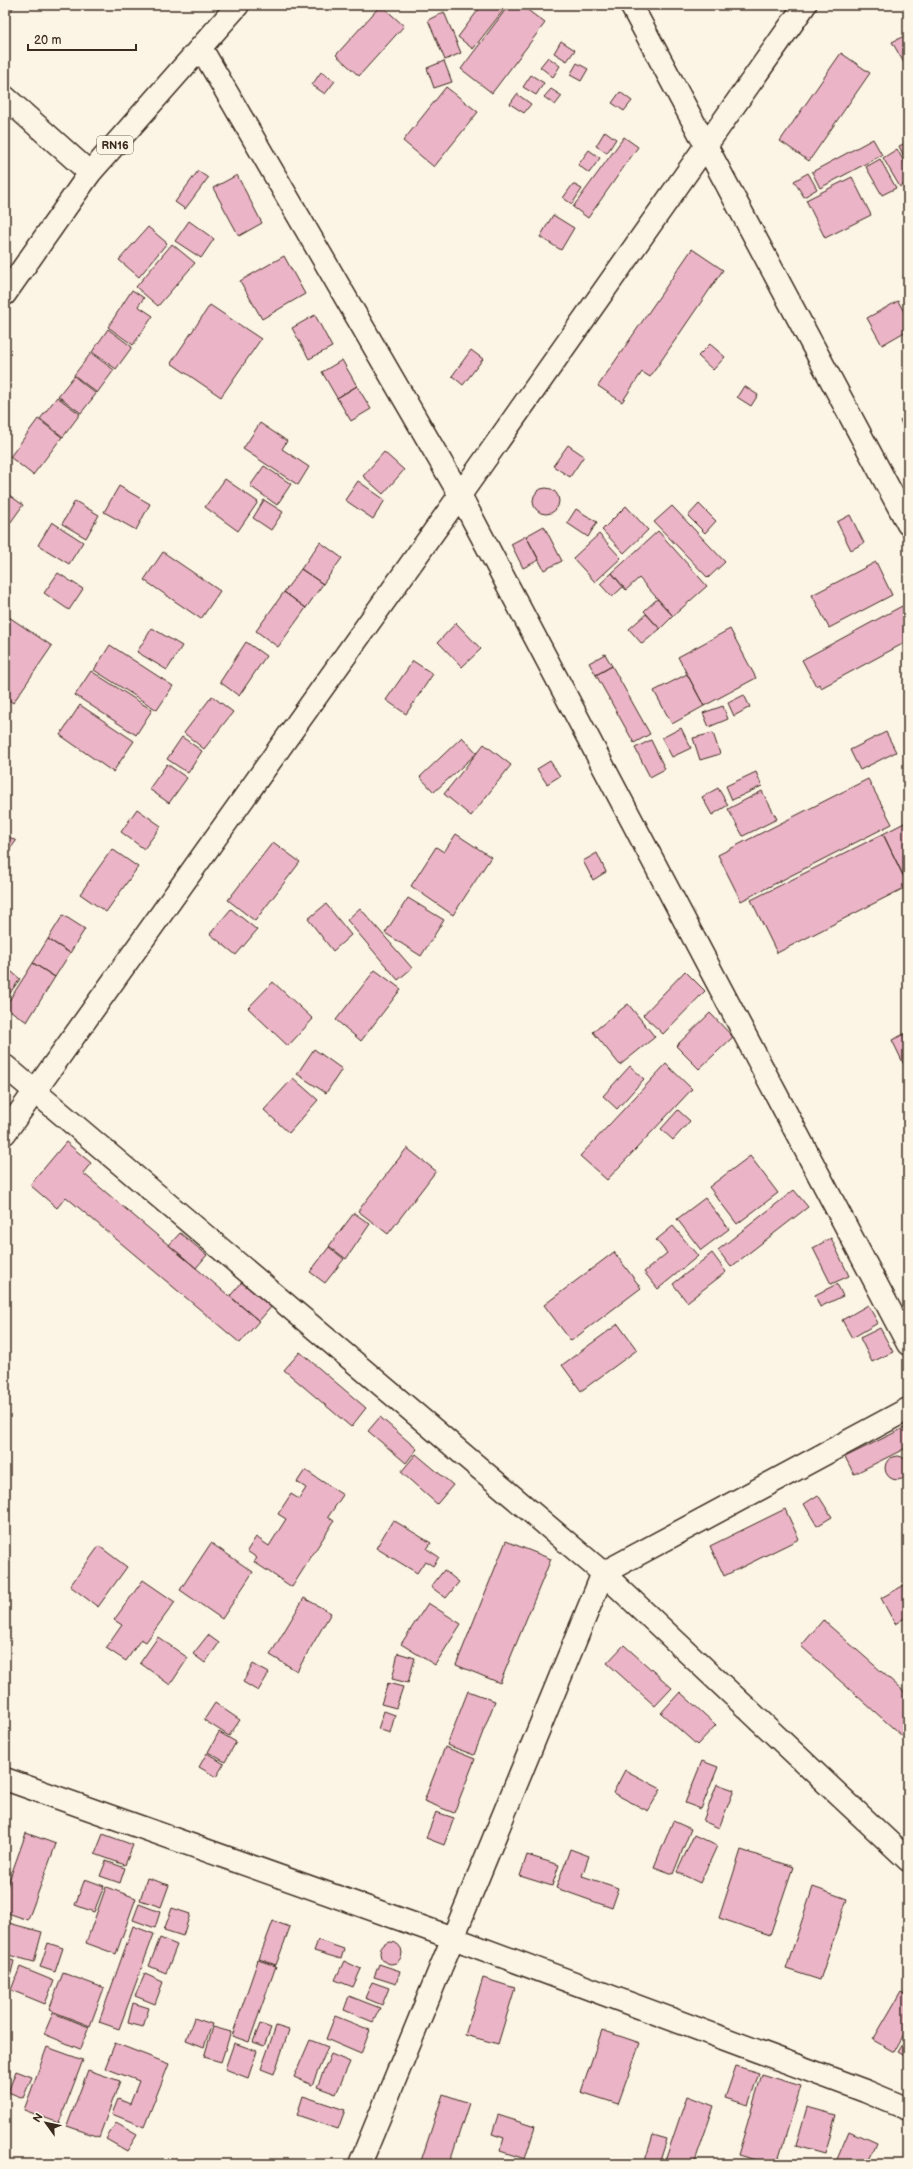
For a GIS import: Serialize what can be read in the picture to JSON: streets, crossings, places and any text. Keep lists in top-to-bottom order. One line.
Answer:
{"streets":{"street":["RN16"]},"scale_bar":"20 m","north":"top left"}
